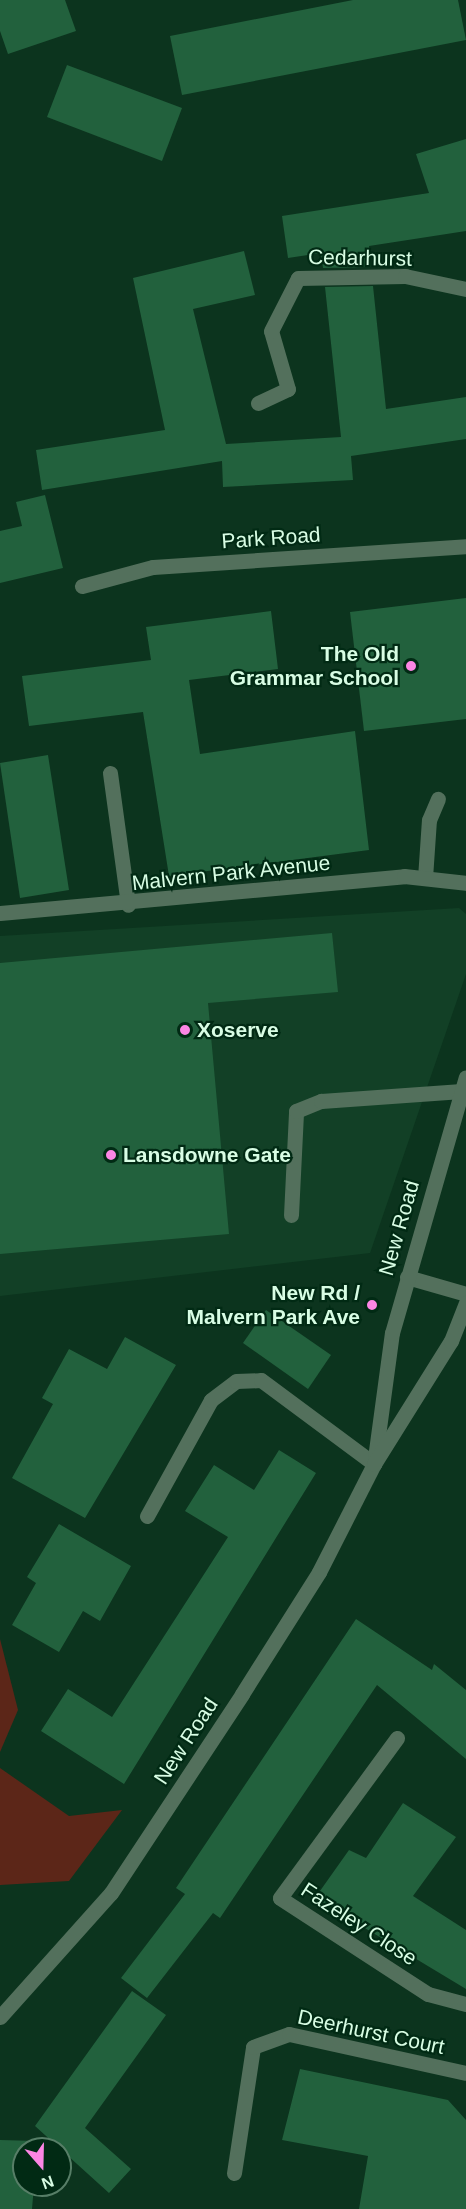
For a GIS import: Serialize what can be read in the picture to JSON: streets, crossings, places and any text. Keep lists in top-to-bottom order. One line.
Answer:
{"streets":{"street":["Cedarhurst","Park Road","Malvern Park Avenue","New Road","Fazeley Close","Deerhurst Court"]},"places":["The Old Grammar School","Xoserve","Lansdowne Gate","New Rd / Malvern Park Ave"],"north":"bottom"}
